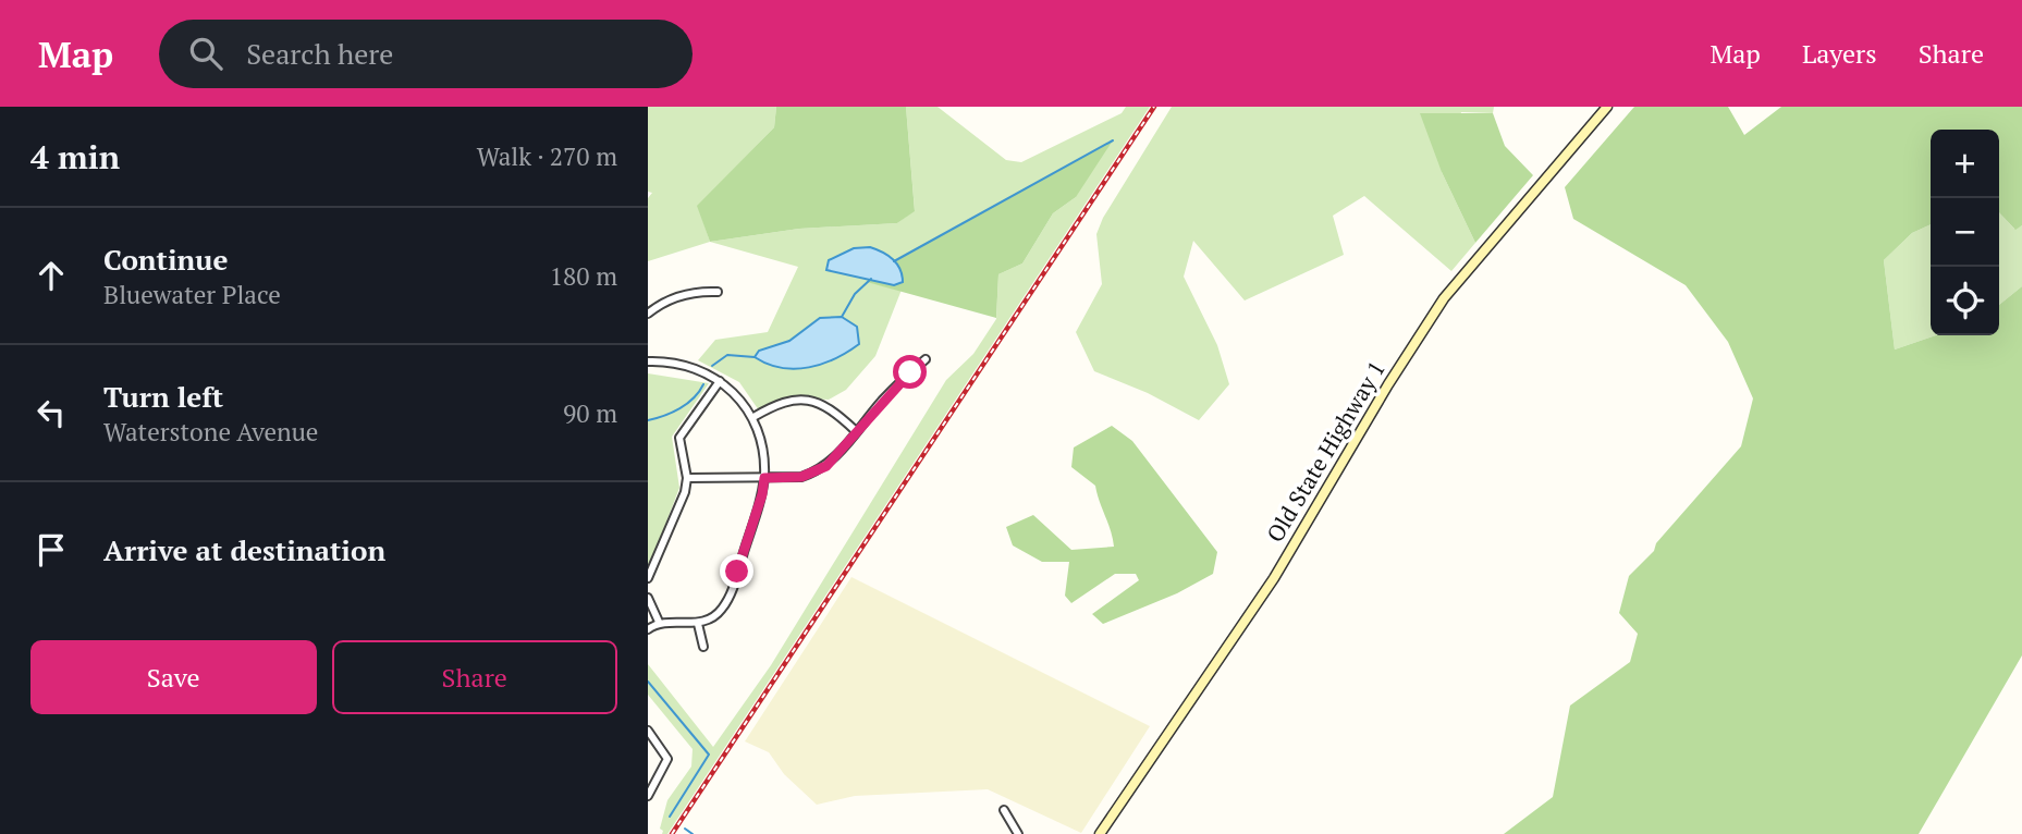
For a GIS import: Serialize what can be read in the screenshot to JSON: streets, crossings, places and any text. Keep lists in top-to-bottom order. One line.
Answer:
{"streets":{"main road":["Old State Highway 1"]},"page":{"header":"Map","search":"Search here","nav":["Map","Layers","Share"],"heading":["4 min","Walk · 270 m"],"map_buttons":["+","−"],"list":[["Continue","Bluewater Place","180 m"],["Turn left","Waterstone Avenue","90 m"],"Arrive at destination"],"buttons":["Save","Share"]}}
